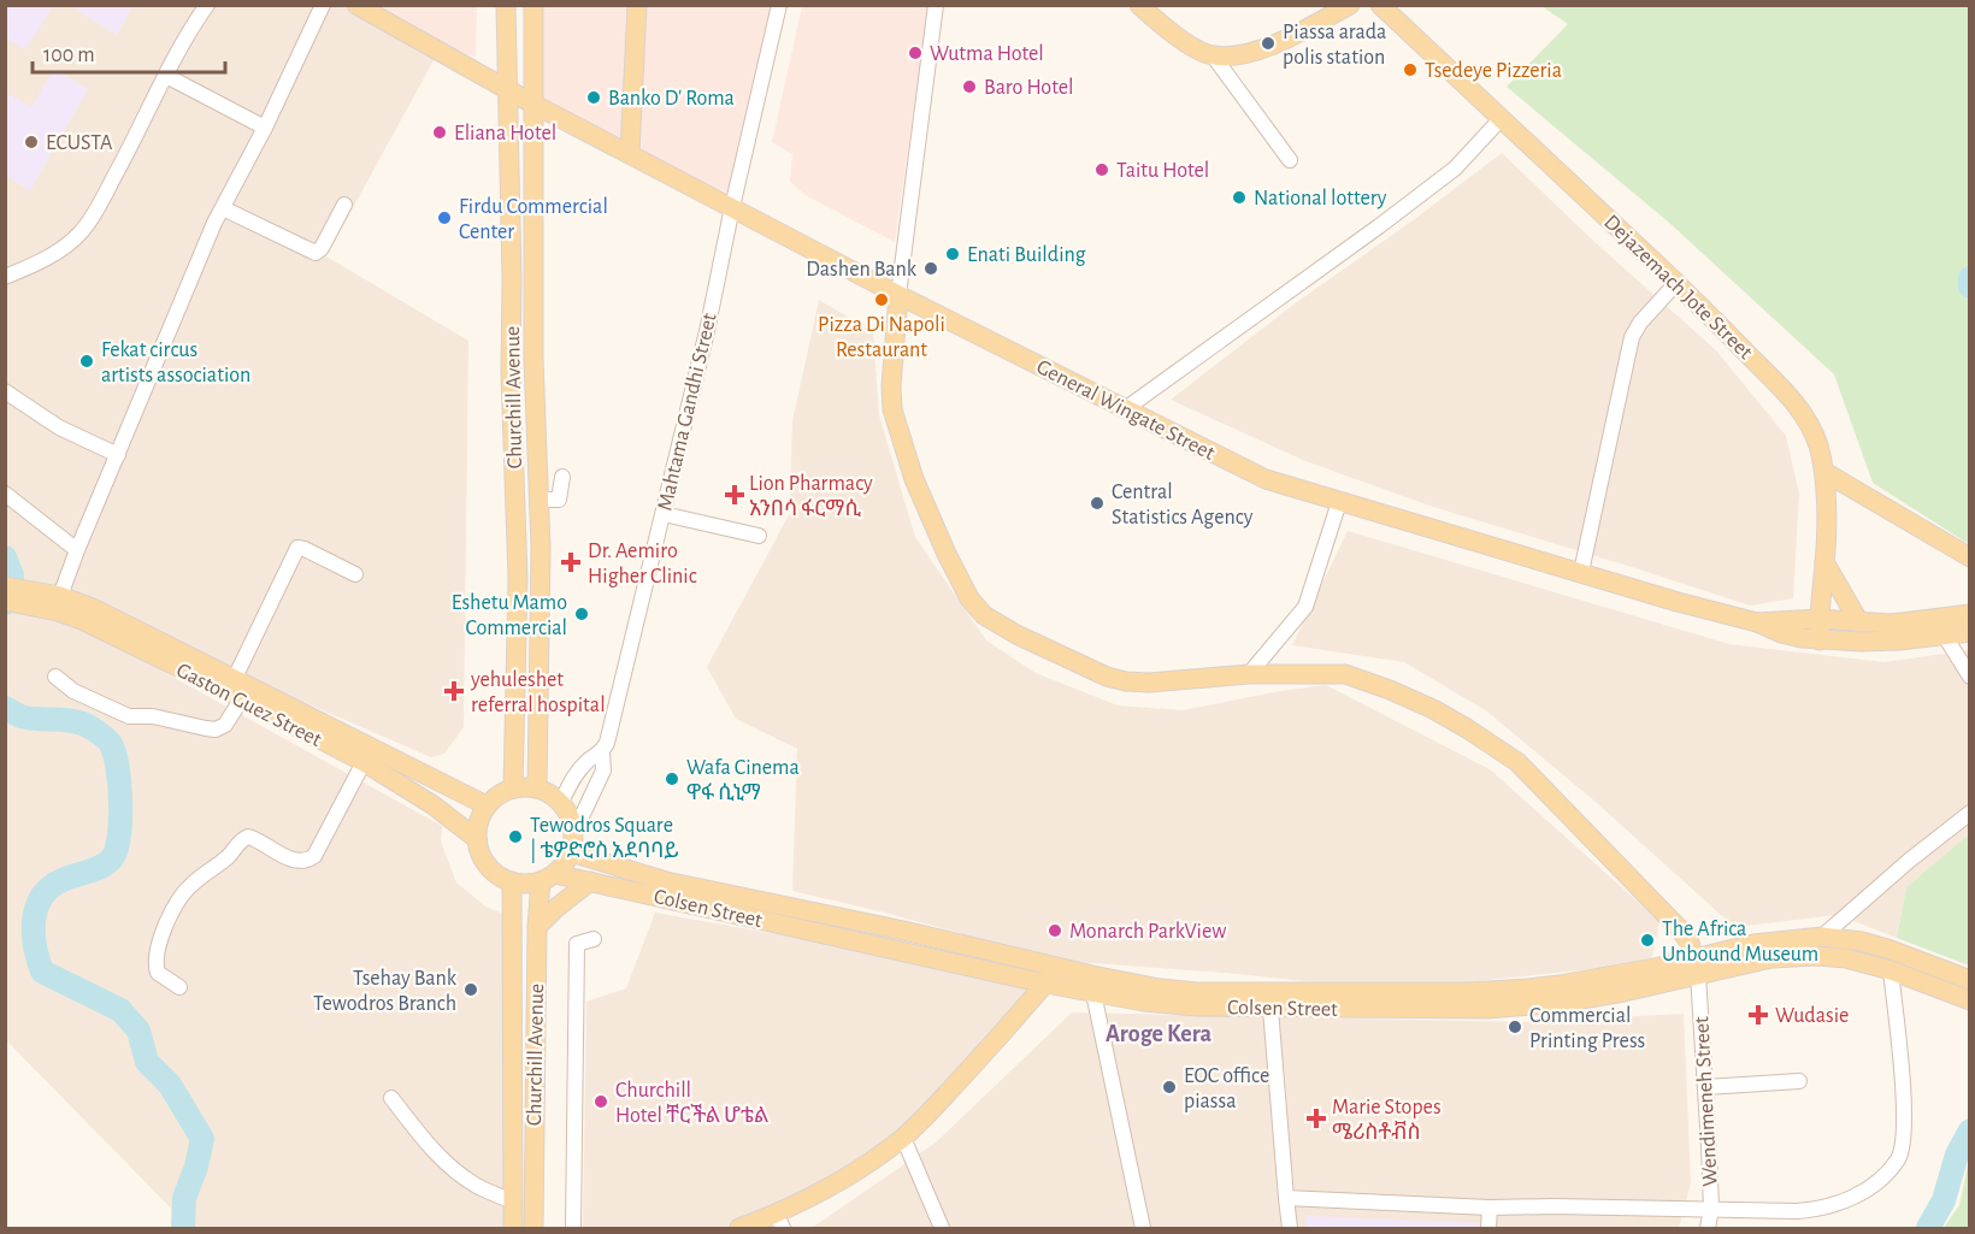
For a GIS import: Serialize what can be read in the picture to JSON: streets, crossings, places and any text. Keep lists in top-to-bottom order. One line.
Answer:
{"streets":{"main road":["Dejazemach Jote Street","Churchill Avenue","General Wingate Street","Gaston Guez Street","Colsen Street"],"street":["Mahtama Gandhi Street","Wendimeneh Street"]},"crossings":[["Dejazemach Jote Street","General Wingate Street"],["Churchill Avenue","General Wingate Street"],["Churchill Avenue","Mahtama Gandhi Street"],["Churchill Avenue","Gaston Guez Street"],["Churchill Avenue","Colsen Street"],["General Wingate Street","Mahtama Gandhi Street"],["Mahtama Gandhi Street","Gaston Guez Street"],["Mahtama Gandhi Street","Colsen Street"],["Gaston Guez Street","Colsen Street"],["Colsen Street","Wendimeneh Street"]],"districts":["Aroge Kera"],"places":{"other":["Piassa arada polis station","Wutma Hotel","Tsedeye Pizzeria","Baro Hotel","Banko D' Roma","Eliana Hotel","ECUSTA","Taitu Hotel","National lottery","Firdu Commercial Center","Enati Building","Dashen Bank","Pizza Di Napoli Restaurant","Fekat circus artists association","Central Statistics Agency","Eshetu Mamo Commercial","Wafa Cinema ዋፋ ሲኒማ","Tewodros Square | ቴዎድሮስ አደባባይ","Monarch ParkView","The Africa Unbound Museum","Tsehay Bank Tewodros Branch","Commercial Printing Press","EOC office piassa","Churchill Hotel ቸርችል ሆቴል"],"health":["Lion Pharmacy አንበሳ ፋርማሲ","Dr. Aemiro Higher Clinic","yehuleshet referral hospital","Wudasie","Marie Stopes ሜሪስቶቭስ"]},"scale_bar":"100 m"}
